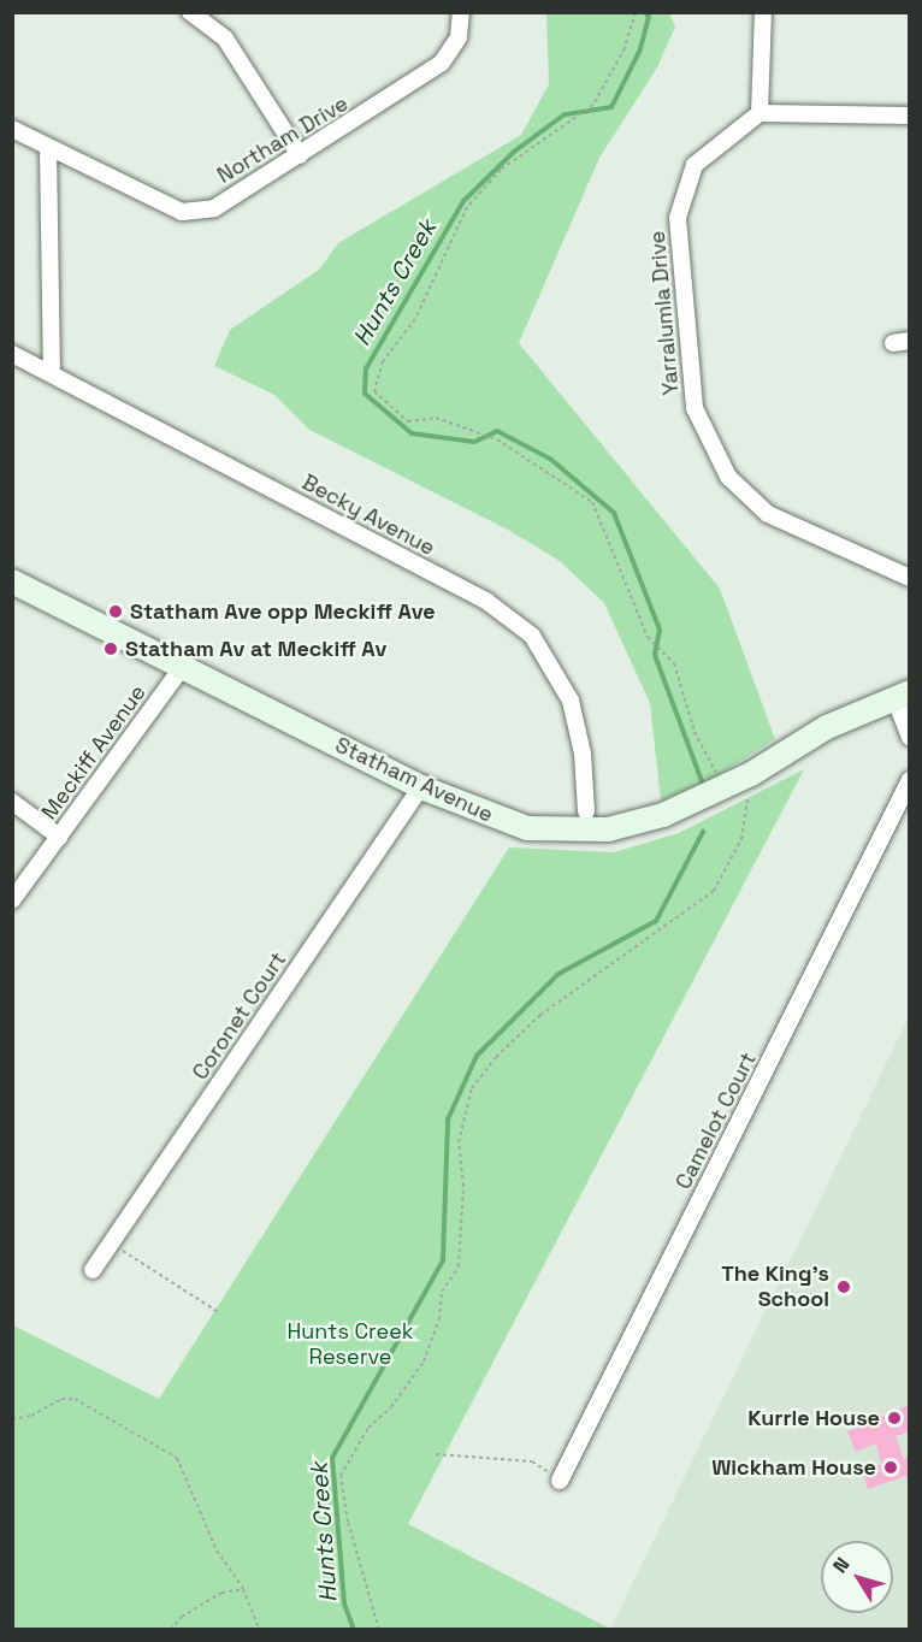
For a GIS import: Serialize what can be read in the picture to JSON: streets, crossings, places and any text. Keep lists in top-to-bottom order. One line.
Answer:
{"streets":{"main road":["Statham Avenue"],"street":["Northam Drive","Yarralumla Drive","Becky Avenue","Meckiff Avenue","Coronet Court","Camelot Court"]},"crossings":[["Meckiff Avenue","Statham Avenue"],["Statham Avenue","Coronet Court"]],"water":["Hunts Creek"],"parks":["Hunts Creek Reserve"],"places":["Statham Ave opp Meckiff Ave","Statham Av at Meckiff Av","The King's School","Kurrle House","Wickham House"],"north":"top left"}
